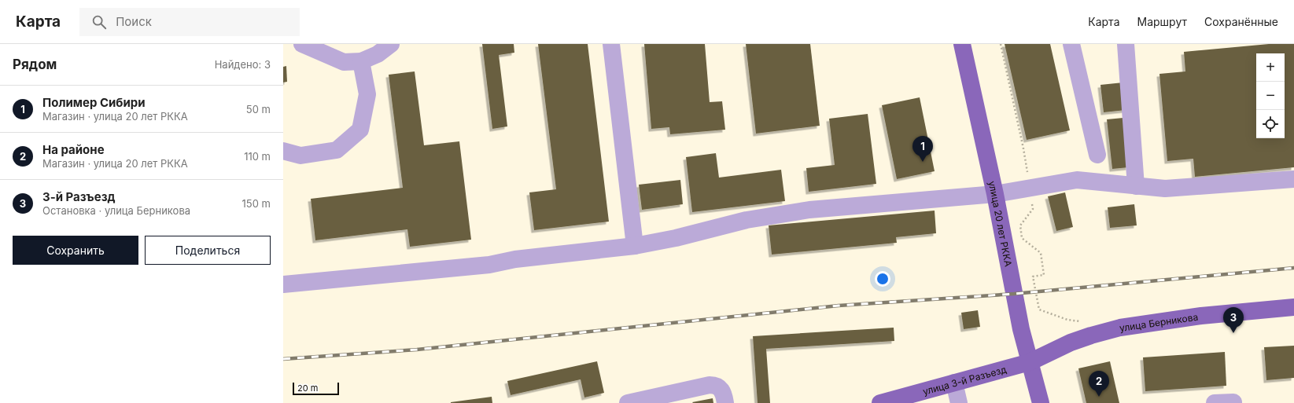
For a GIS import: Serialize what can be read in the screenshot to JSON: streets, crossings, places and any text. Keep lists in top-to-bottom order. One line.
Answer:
{"streets":{"main road":["улица 20 лет РККА","улица Берникова","улица 3-й Разъезд"]},"crossings":[["улица 20 лет РККА","улица Берникова"],["улица 20 лет РККА","улица 3-й Разъезд"],["улица Берникова","улица 3-й Разъезд"]],"scale_bar":"20 m","page":{"header":"Карта","search":"Поиск","nav":["Карта","Маршрут","Сохранённые"],"heading":["Рядом","Найдено: 3"],"map_buttons":["+","−"],"list":[{"mark":"1","name":"Полимер Сибири","note":"Магазин · улица 20 лет РККА","value":"50 m"},{"mark":"2","name":"На районе","note":"Магазин · улица 20 лет РККА","value":"110 m"},{"mark":"3","name":"3-й Разъезд","note":"Остановка · улица Берникова","value":"150 m"}],"pins":["1","3","2"],"buttons":["Сохранить","Поделиться"],"scale":"20 m"}}
